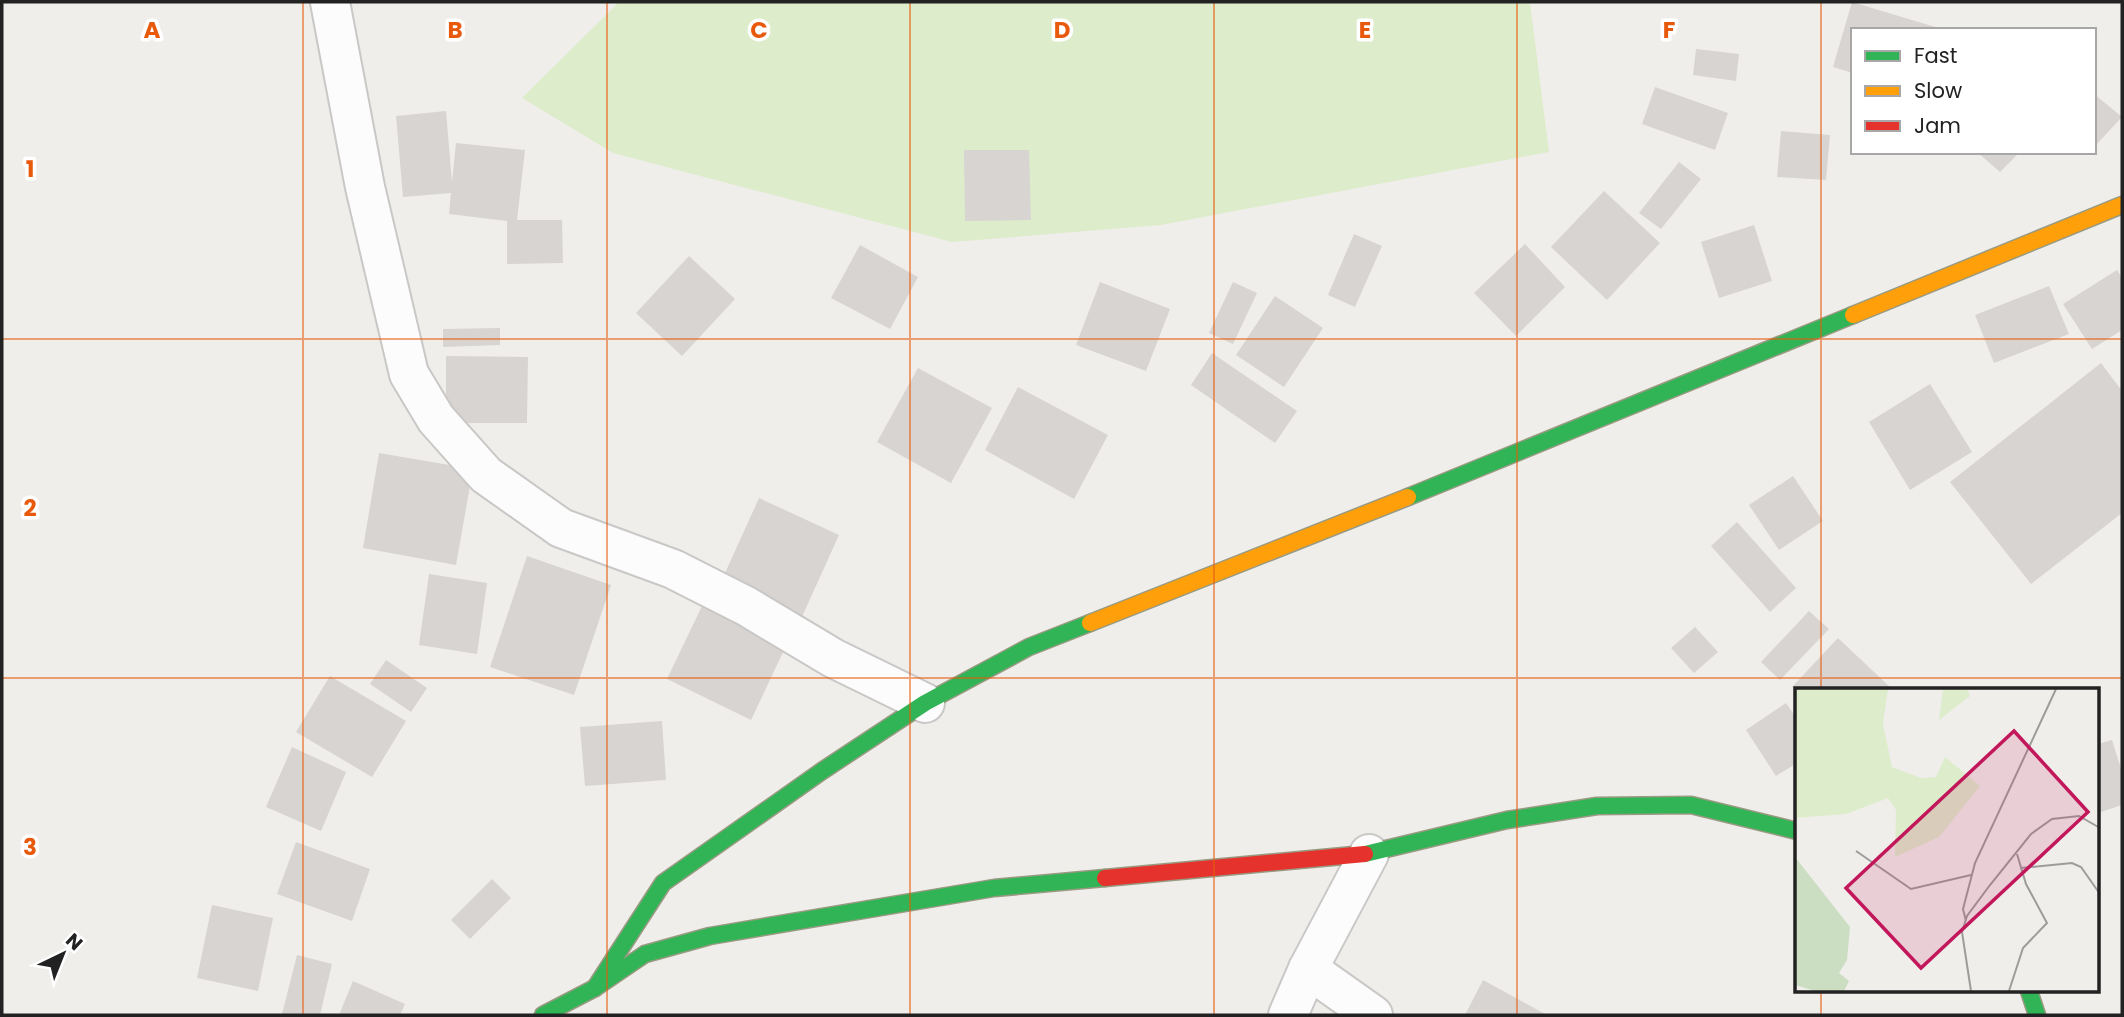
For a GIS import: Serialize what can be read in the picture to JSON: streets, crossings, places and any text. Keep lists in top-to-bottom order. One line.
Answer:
{"legend":["Fast","Slow","Jam"],"north":"top right","grid":{"columns":["A","B","C","D","E","F"],"rows":["1","2","3"]}}
